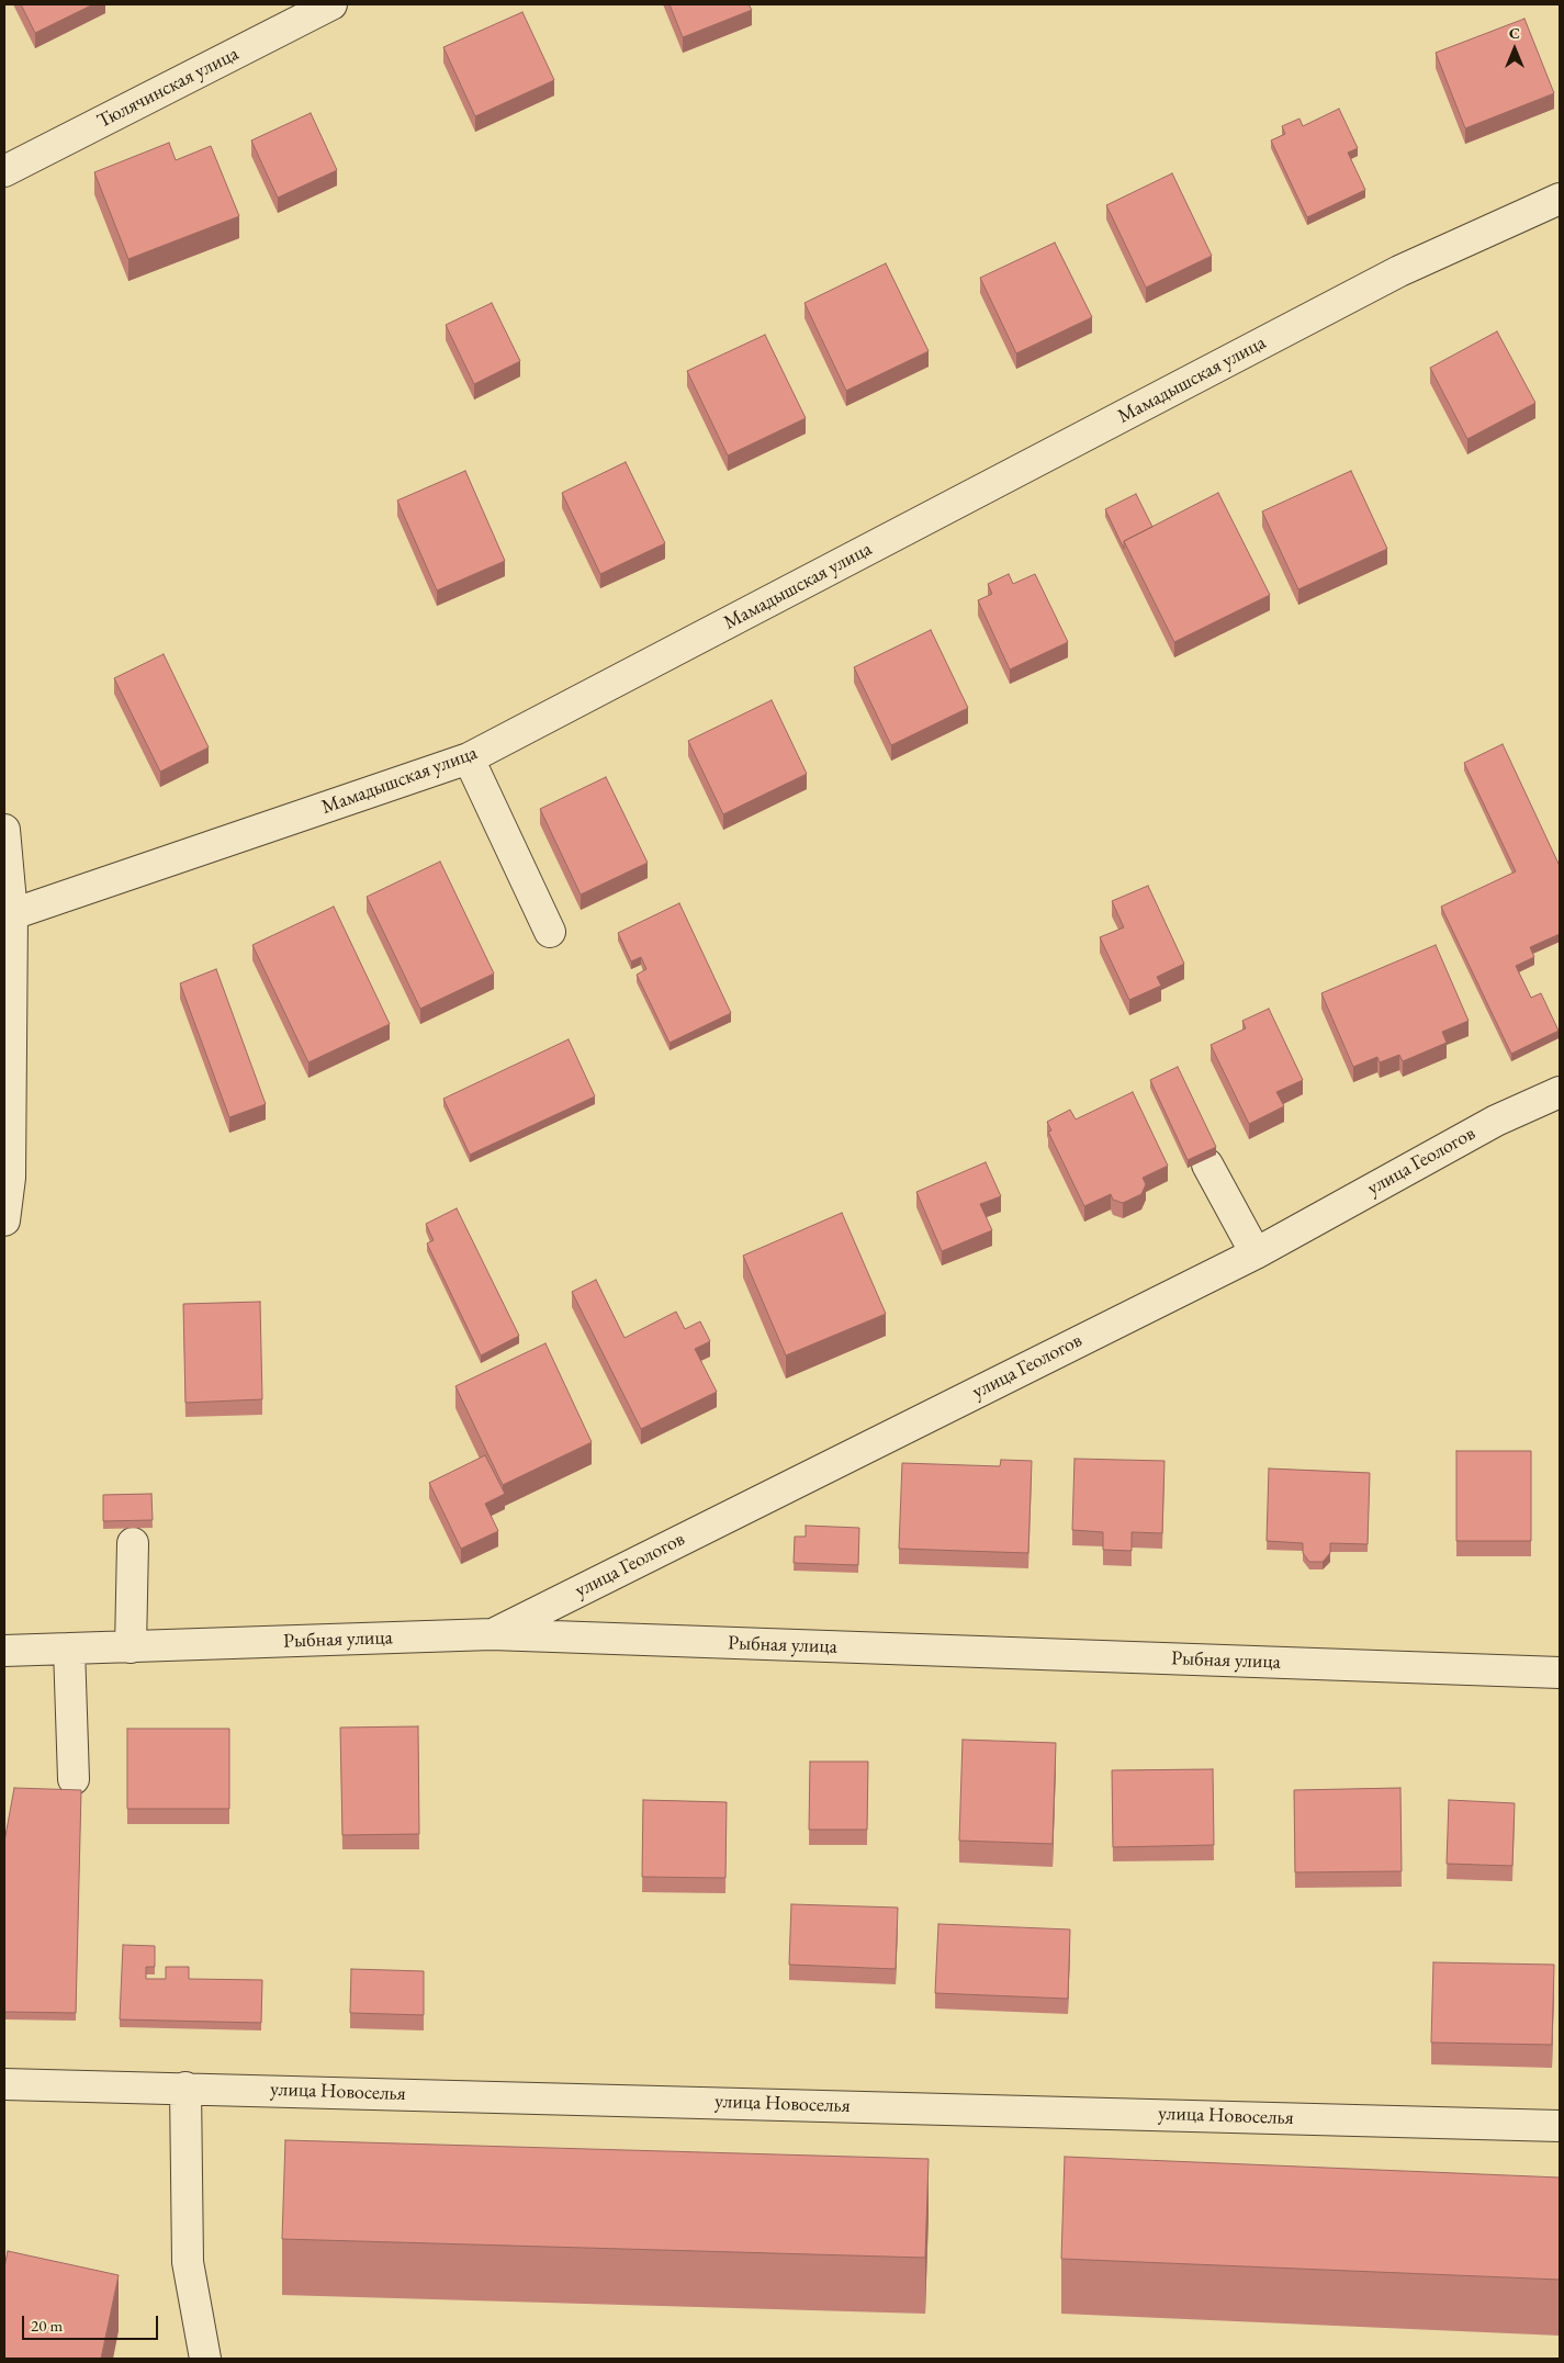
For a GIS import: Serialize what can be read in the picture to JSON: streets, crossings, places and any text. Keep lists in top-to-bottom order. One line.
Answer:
{"streets":{"street":["Тюлячинская улица","Мамадышская улица","улица Геологов","Рыбная улица","улица Новоселья"]},"crossings":[["улица Геологов","Рыбная улица"]],"scale_bar":"20 m","north":"top"}
